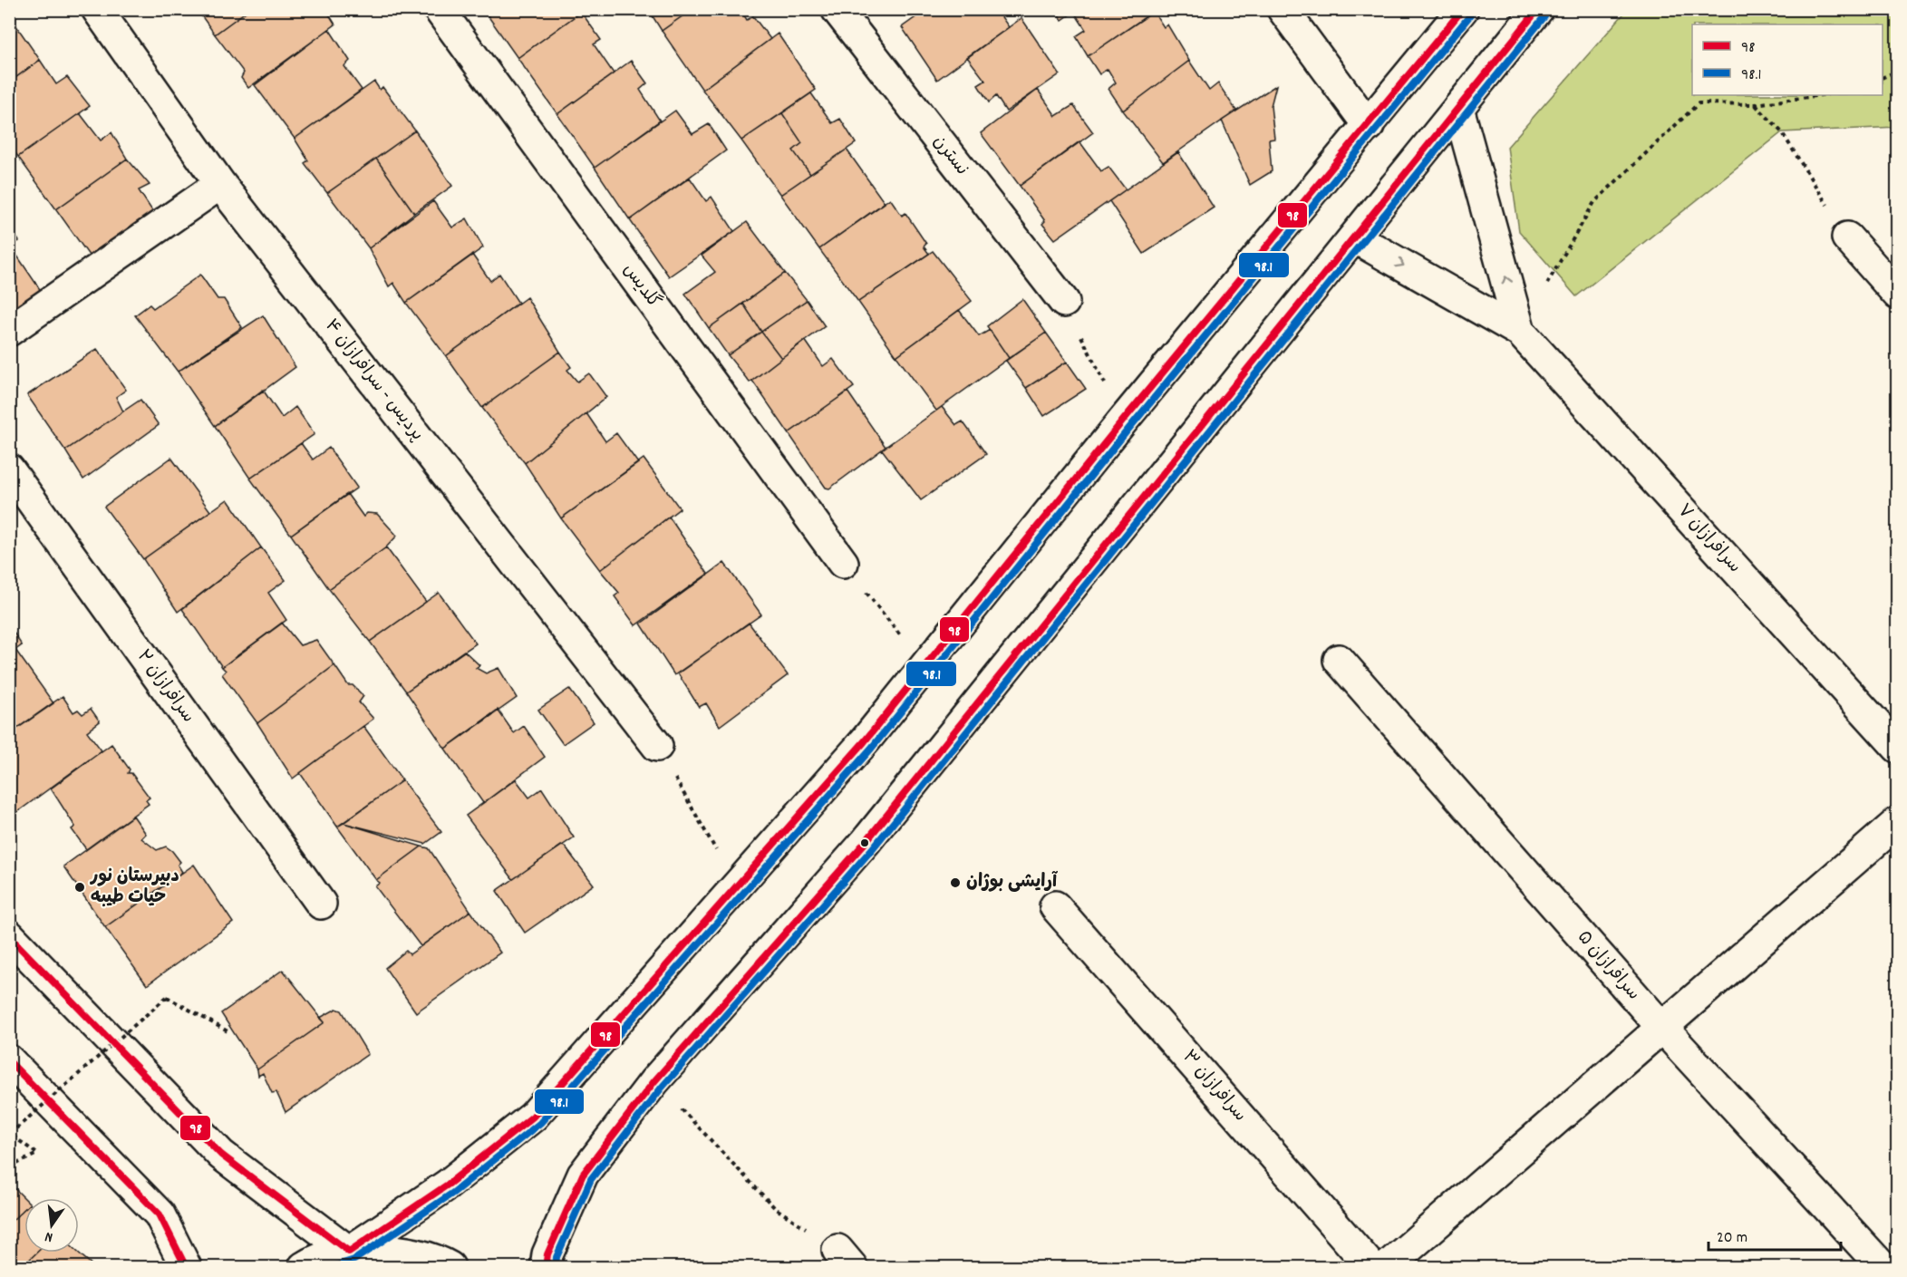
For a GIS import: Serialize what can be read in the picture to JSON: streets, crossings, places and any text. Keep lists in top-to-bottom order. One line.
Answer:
{"streets":{"street":["نسترن","گلدیس","پردیس - سرافرازان ۴","سرافرازان ۷","سرافرازان ۲","سرافرازان ۵","سرافرازان ۳"]},"places":["آرایشی بوژان","دبیرستان نور حیات طیبه"],"lines":["transit line 98","transit line 98.1"],"legend":["98","98.1"],"scale_bar":"20 m","north":"bottom"}
